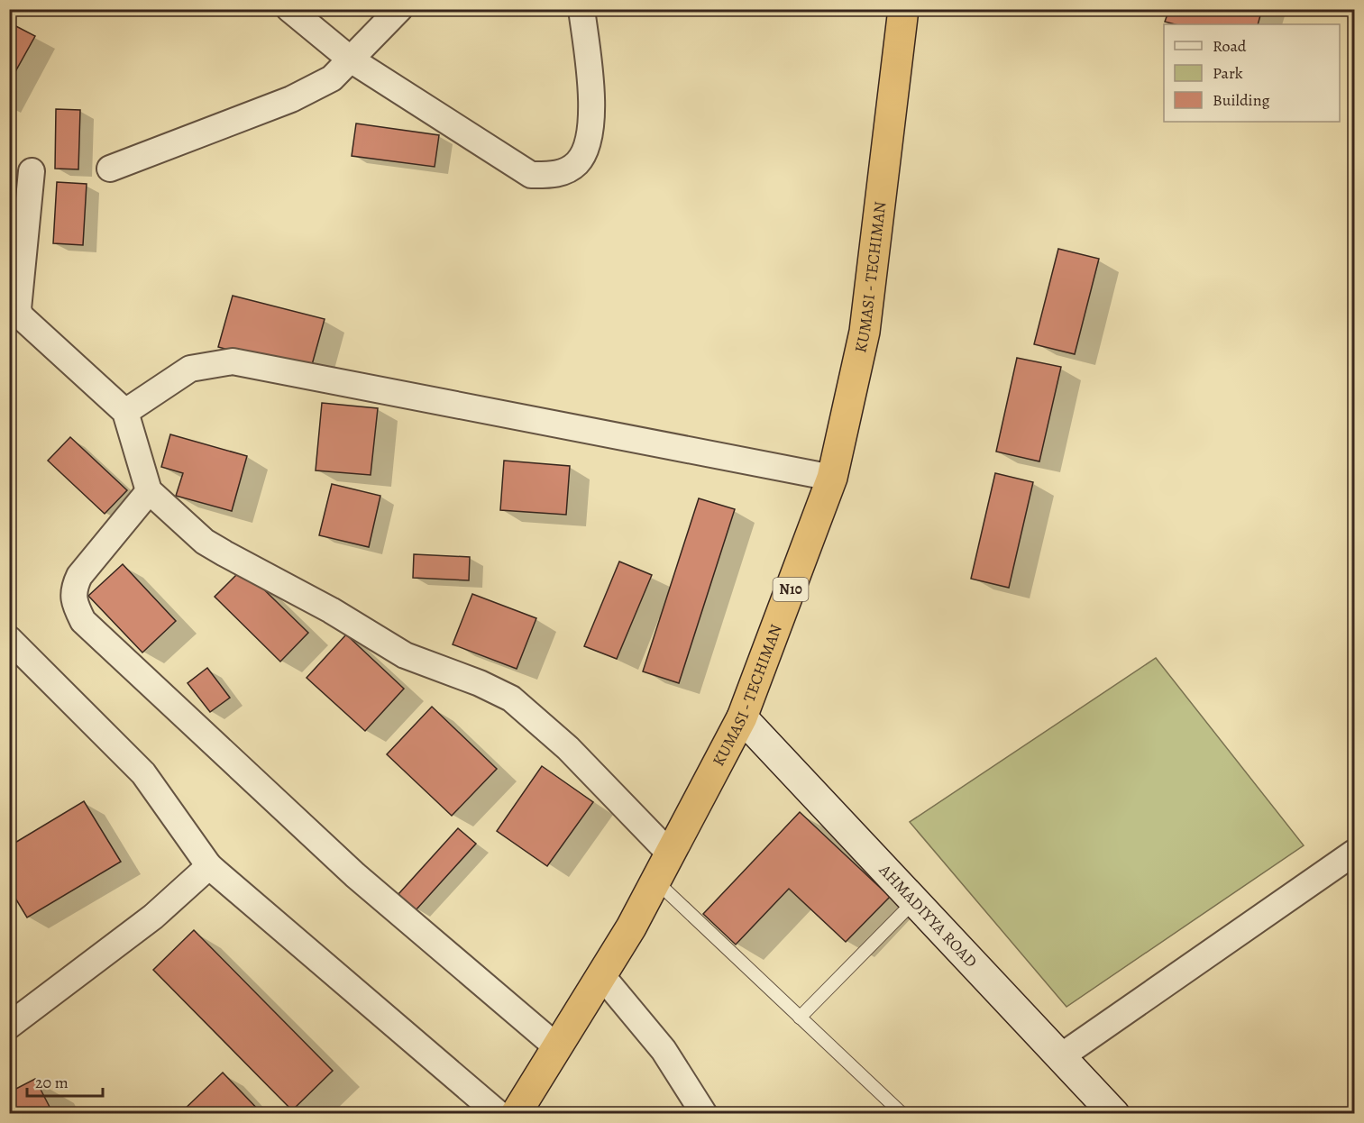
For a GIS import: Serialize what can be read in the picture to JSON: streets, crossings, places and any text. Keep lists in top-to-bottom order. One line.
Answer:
{"streets":{"highway":["KUMASI - TECHIMAN","N10"],"street":["AHMADIYYA ROAD"]},"crossings":[["KUMASI - TECHIMAN","AHMADIYYA ROAD"]],"legend":["Road","Park","Building"],"scale_bar":"20 m"}
